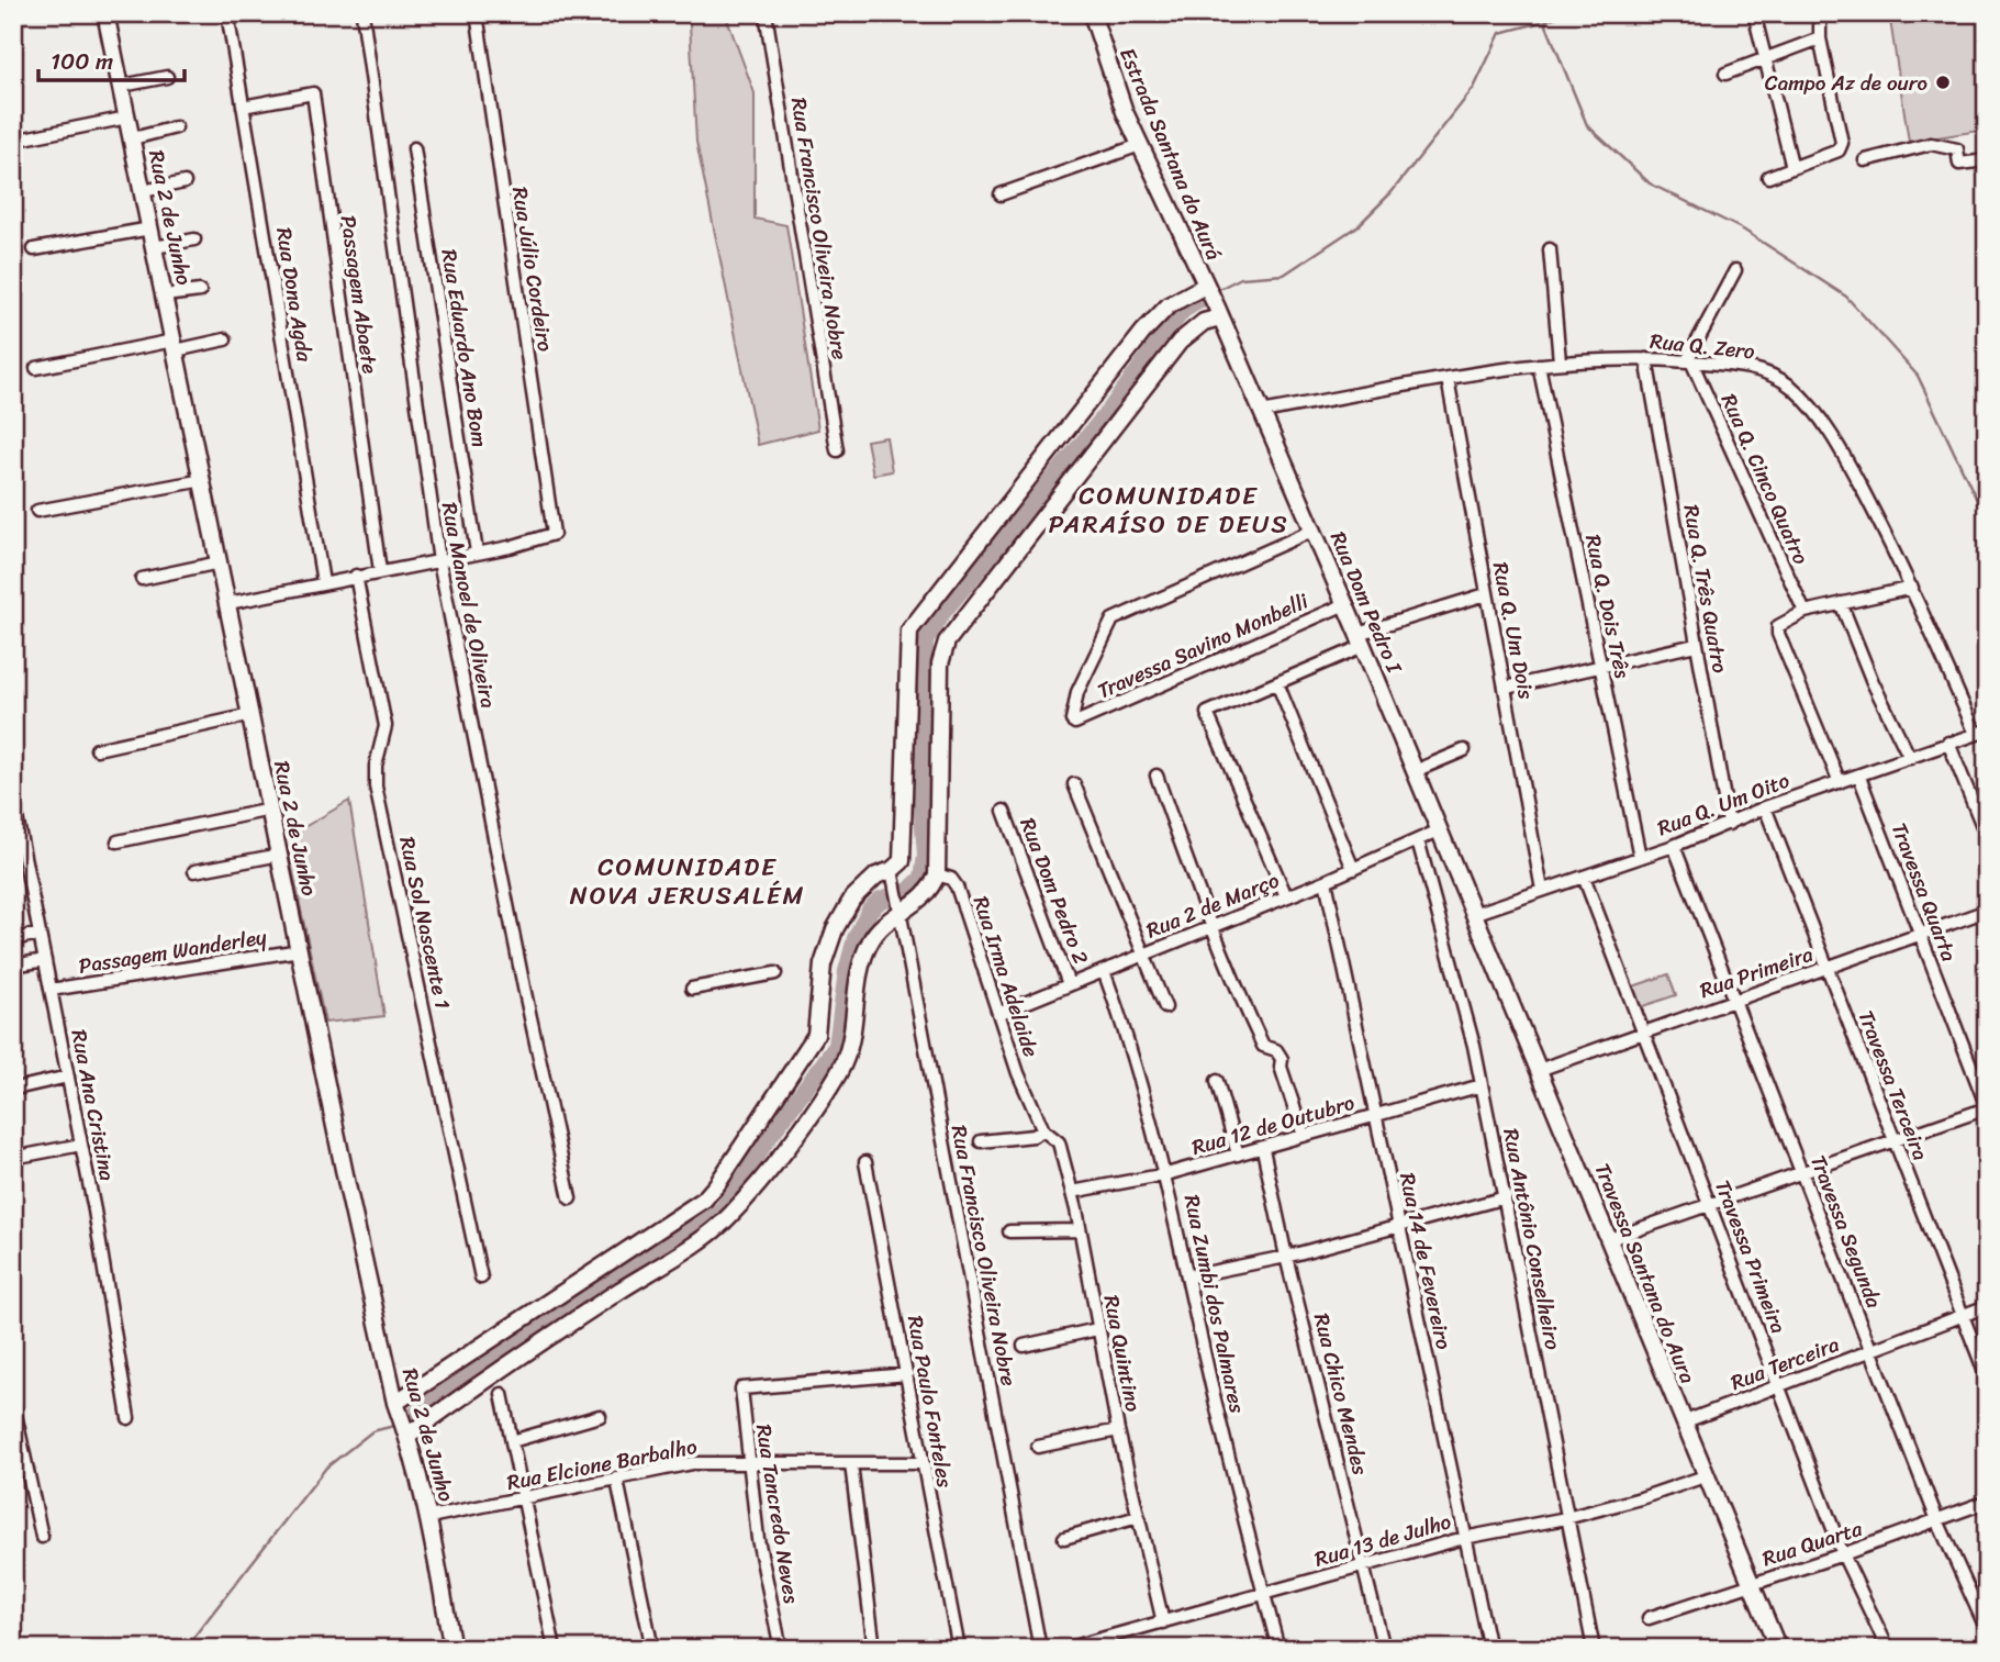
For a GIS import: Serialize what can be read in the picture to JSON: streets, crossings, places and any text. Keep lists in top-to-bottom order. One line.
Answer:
{"streets":{"street":["Estrada Santana do Aurá","Rua 2 de Junho","Rua Francisco Oliveira Nobre","Rua Júlio Cordeiro","Rua Dona Agda","Passagem Abaete","Rua Q. Zero","Rua Eduardo Ano Bom","Rua Q. Cinco Quatro","Rua Q. Três Quatro","Rua Dom Pedro I","Rua Manoel de Oliveira","Rua Q. Dois Três","Rua Q. Um Dois","Travessa Savino Monbelli","Rua Q. Um Oito","Rua Dom Pedro 2","Travessa Quarta","Rua 2 de Março","Rua Sol Nascente 1","Passagem Wanderley","Rua Primeira","Rua Irma Adelaide","Travessa Terceira","Rua Ana Cristina","Rua 12 de Outubro","Travessa Segunda","Rua Antônio Conselheiro","Travessa Primeira","Rua 14 de Fevereiro","Travessa Santana do Aura","Rua Zumbi dos Palmares","Rua Quintino","Rua Terceira","Rua Chico Mendes","Rua Paulo Fonteles","Rua Elcione Barbalho","Rua Tancredo Neves","Rua 13 de Julho","Rua Quarta"]},"crossings":[["Estrada Santana do Aurá","Rua Dom Pedro I"],["Rua 2 de Junho","Passagem Wanderley"],["Rua 2 de Junho","Rua Elcione Barbalho"],["Rua Júlio Cordeiro","Rua Eduardo Ano Bom"],["Rua Dona Agda","Passagem Abaete"],["Rua Q. Zero","Rua Q. Cinco Quatro"],["Rua Q. Zero","Rua Q. Três Quatro"],["Rua Q. Zero","Rua Dom Pedro I"],["Rua Q. Zero","Rua Q. Dois Três"],["Rua Q. Zero","Rua Q. Um Dois"],["Rua Q. Zero","Rua Q. Um Oito"],["Rua Q. Três Quatro","Rua Q. Um Oito"],["Rua Dom Pedro I","Travessa Savino Monbelli"],["Rua Dom Pedro I","Rua Q. Um Oito"],["Rua Dom Pedro I","Rua 2 de Março"],["Rua Dom Pedro I","Travessa Santana do Aura"],["Rua Q. Dois Três","Rua Q. Um Oito"],["Rua Q. Um Dois","Rua Q. Um Oito"],["Rua Q. Um Oito","Travessa Quarta"],["Rua Q. Um Oito","Travessa Terceira"],["Rua Q. Um Oito","Travessa Segunda"],["Rua Q. Um Oito","Travessa Primeira"],["Rua Q. Um Oito","Travessa Santana do Aura"],["Rua Dom Pedro 2","Rua 2 de Março"],["Travessa Quarta","Rua Primeira"],["Rua 2 de Março","Rua Irma Adelaide"],["Rua 2 de Março","Rua Antônio Conselheiro"],["Rua 2 de Março","Rua 14 de Fevereiro"],["Rua 2 de Março","Rua Zumbi dos Palmares"],["Passagem Wanderley","Rua Ana Cristina"],["Rua Primeira","Travessa Terceira"],["Rua Primeira","Travessa Segunda"],["Rua Primeira","Travessa Primeira"],["Rua Primeira","Travessa Santana do Aura"],["Rua Irma Adelaide","Rua Quintino"],["Travessa Terceira","Rua Terceira"],["Rua 12 de Outubro","Rua Antônio Conselheiro"],["Rua 12 de Outubro","Rua 14 de Fevereiro"],["Rua 12 de Outubro","Rua Zumbi dos Palmares"],["Rua 12 de Outubro","Rua Quintino"],["Rua 12 de Outubro","Rua Chico Mendes"],["Travessa Segunda","Rua Terceira"],["Travessa Segunda","Rua Quarta"],["Rua Antônio Conselheiro","Rua 13 de Julho"],["Travessa Primeira","Rua Terceira"],["Travessa Primeira","Rua Quarta"],["Rua 14 de Fevereiro","Rua 13 de Julho"],["Travessa Santana do Aura","Rua Terceira"],["Travessa Santana do Aura","Rua 13 de Julho"],["Travessa Santana do Aura","Rua Quarta"],["Rua Zumbi dos Palmares","Rua 13 de Julho"],["Rua Quintino","Rua 13 de Julho"],["Rua Chico Mendes","Rua 13 de Julho"],["Rua Paulo Fonteles","Rua Elcione Barbalho"],["Rua Paulo Fonteles","Rua Tancredo Neves"],["Rua Elcione Barbalho","Rua Tancredo Neves"]],"districts":["COMUNIDADE PARAÍSO DE DEUS","COMUNIDADE NOVA JERUSALÉM"],"places":["Campo Az de ouro"],"scale_bar":"100 m"}
